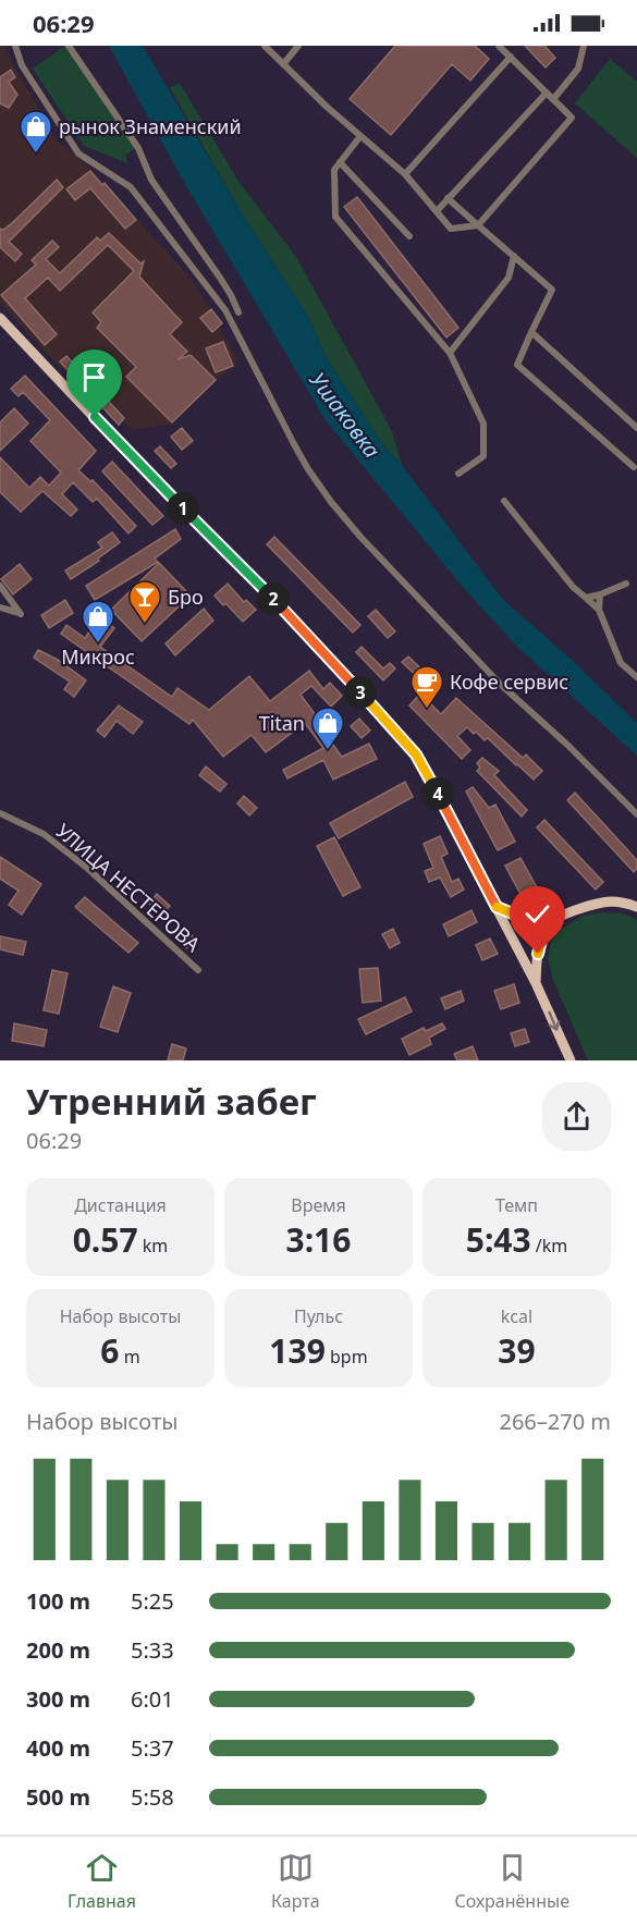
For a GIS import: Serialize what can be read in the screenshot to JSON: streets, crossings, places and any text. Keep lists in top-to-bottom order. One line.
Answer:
{"streets":{"street":["УЛИЦА НЕСТЕРОВА"]},"water":["Ушаковка"],"places":{"shop":["рынок Знаменский","Микрос","Titan"],"bar":["Бро"],"cafe":["Кофе сервис"]},"page":{"status":"06:29","pins":["1","2","3","4"],"heading":["Утренний забег","06:29"],"stats":[["Дистанция","0.57 km"],["Время","3:16"],["Темп","5:43 /km"],["Набор высоты","6 m"],["Пульс","139 bpm"],["kcal","39"]],"chart":["Набор высоты","266–270 m"],"list":[{"name":"100 m","note":"5:25"},{"name":"200 m","note":"5:33"},{"name":"300 m","note":"6:01"},{"name":"400 m","note":"5:37"},{"name":"500 m","note":"5:58"}],"tabs":["Главная","Карта","Сохранённые"]}}
